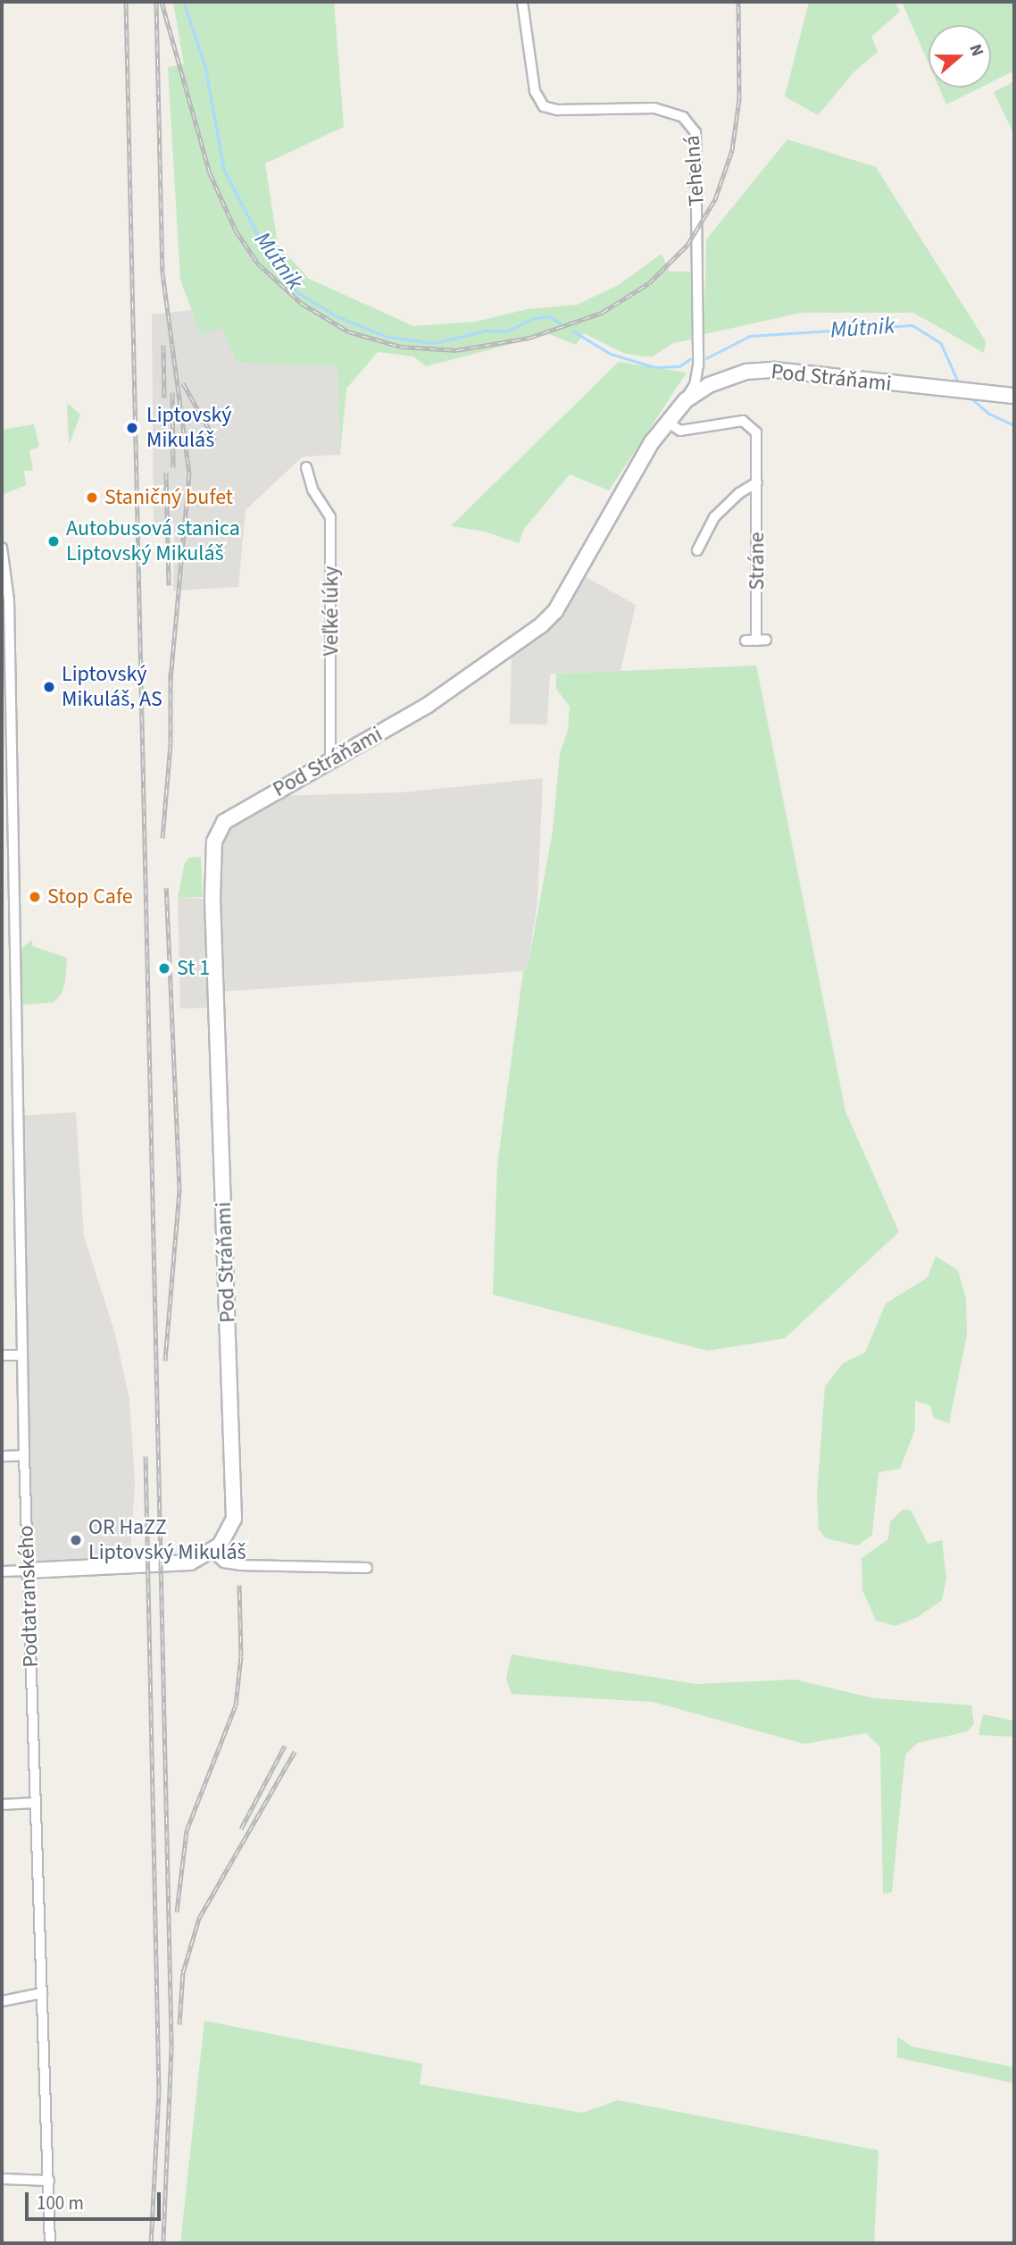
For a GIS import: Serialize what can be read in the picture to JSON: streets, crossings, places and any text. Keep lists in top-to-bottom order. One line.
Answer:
{"streets":{"street":["Tehelná","Pod Stráňami","Stráne","Veľké lúky","Podtatranského"]},"crossings":[["Tehelná","Pod Stráňami"],["Pod Stráňami","Stráne"],["Pod Stráňami","Veľké lúky"]],"water":["Mútnik"],"places":["Liptovský Mikuláš","Staničný bufet","Autobusová stanica Liptovský Mikuláš","Liptovský Mikuláš, AS","Stop Cafe","St 1","OR HaZZ Liptovský Mikuláš"],"scale_bar":"100 m","north":"right"}
